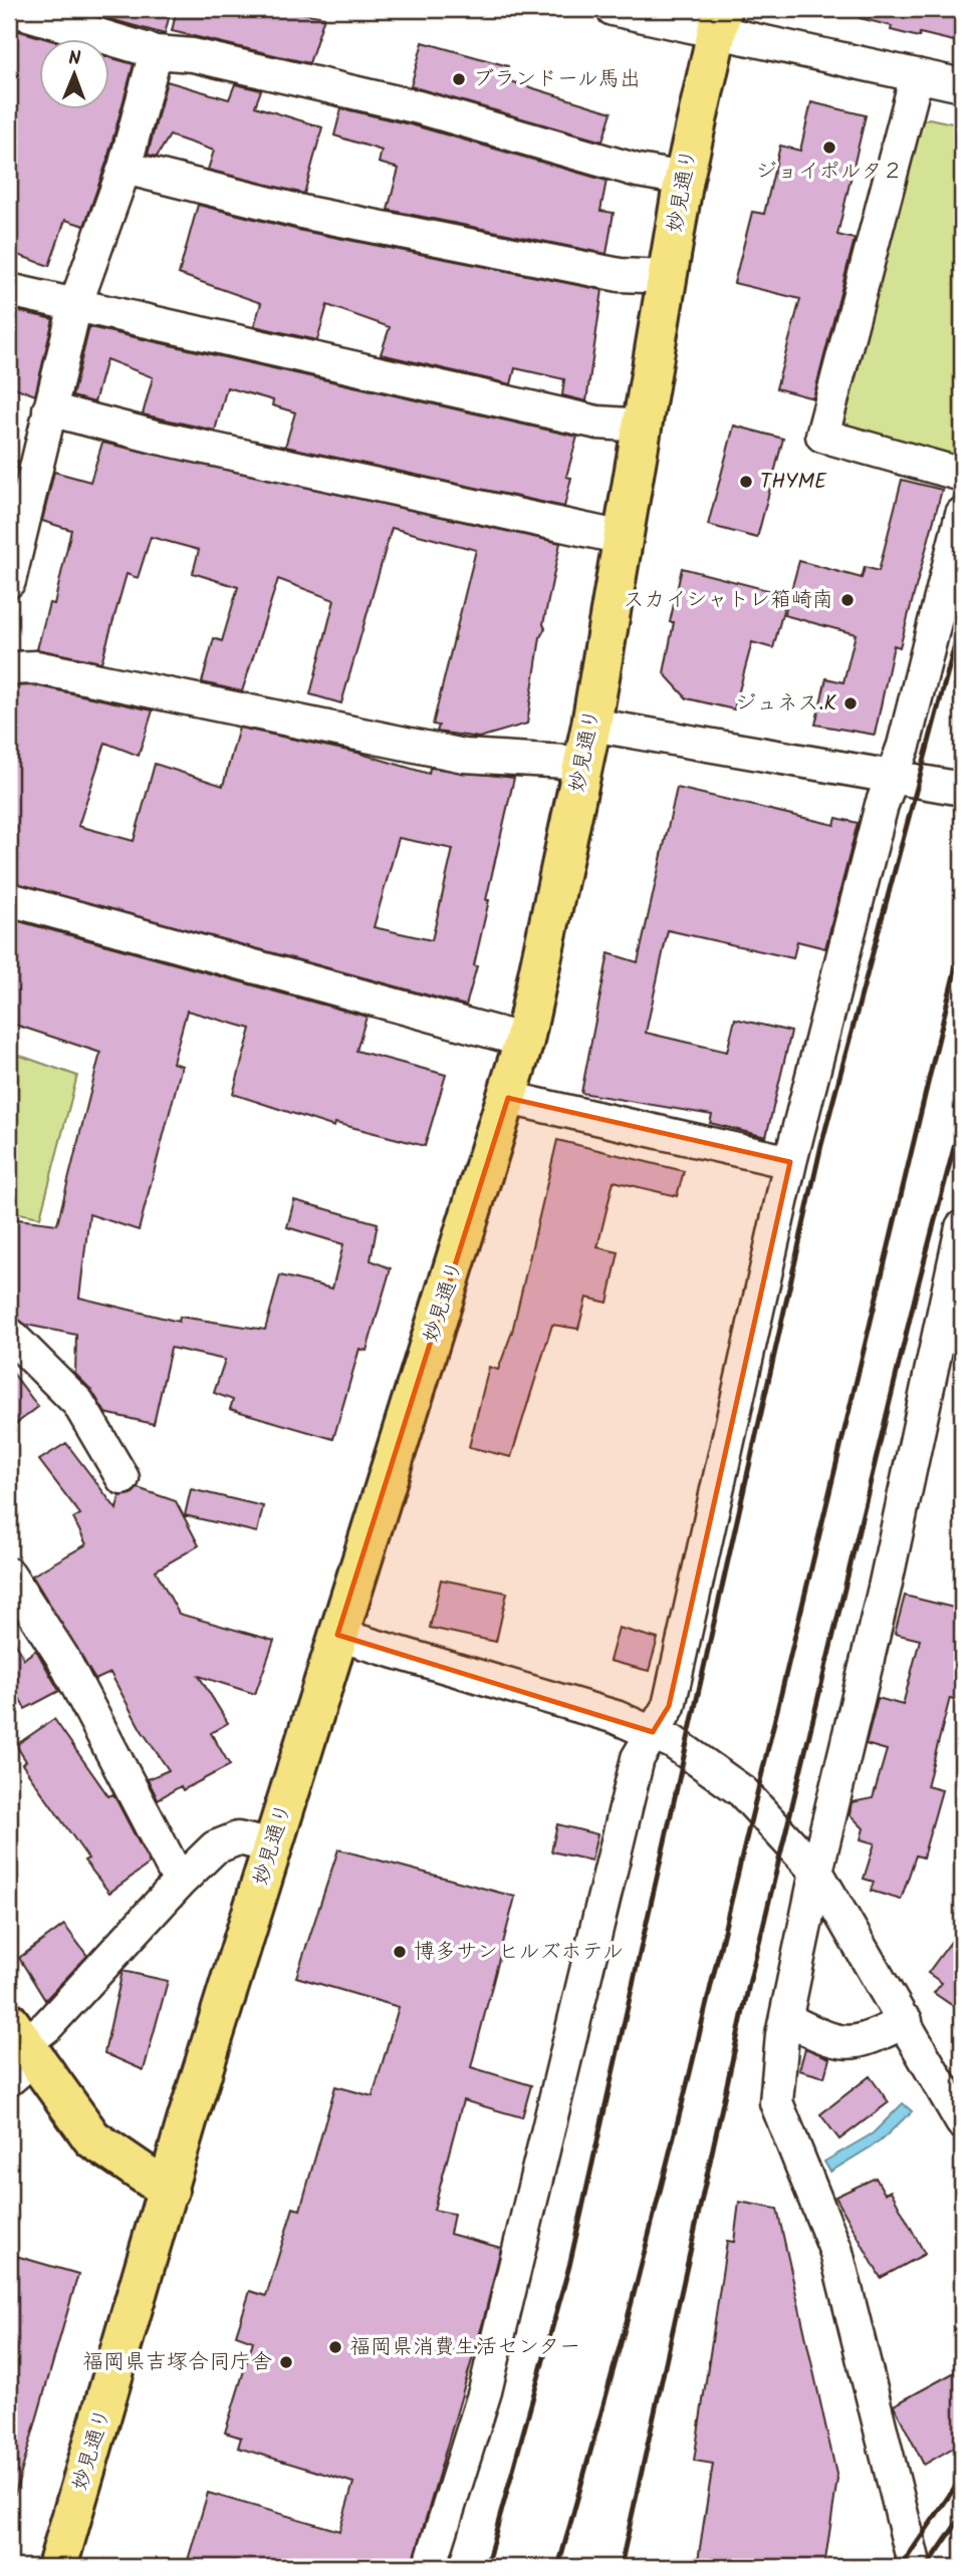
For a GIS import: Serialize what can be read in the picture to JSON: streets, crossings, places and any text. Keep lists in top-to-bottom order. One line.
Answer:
{"streets":{"main road":["妙見通り"]},"places":["ブランドール馬出","ジョイポルタ２","THYME","スカイシャトレ箱崎南","ジュネス.K","博多サンヒルズホテル","福岡県消費生活センター","福岡県吉塚合同庁舎"],"north":"top"}
